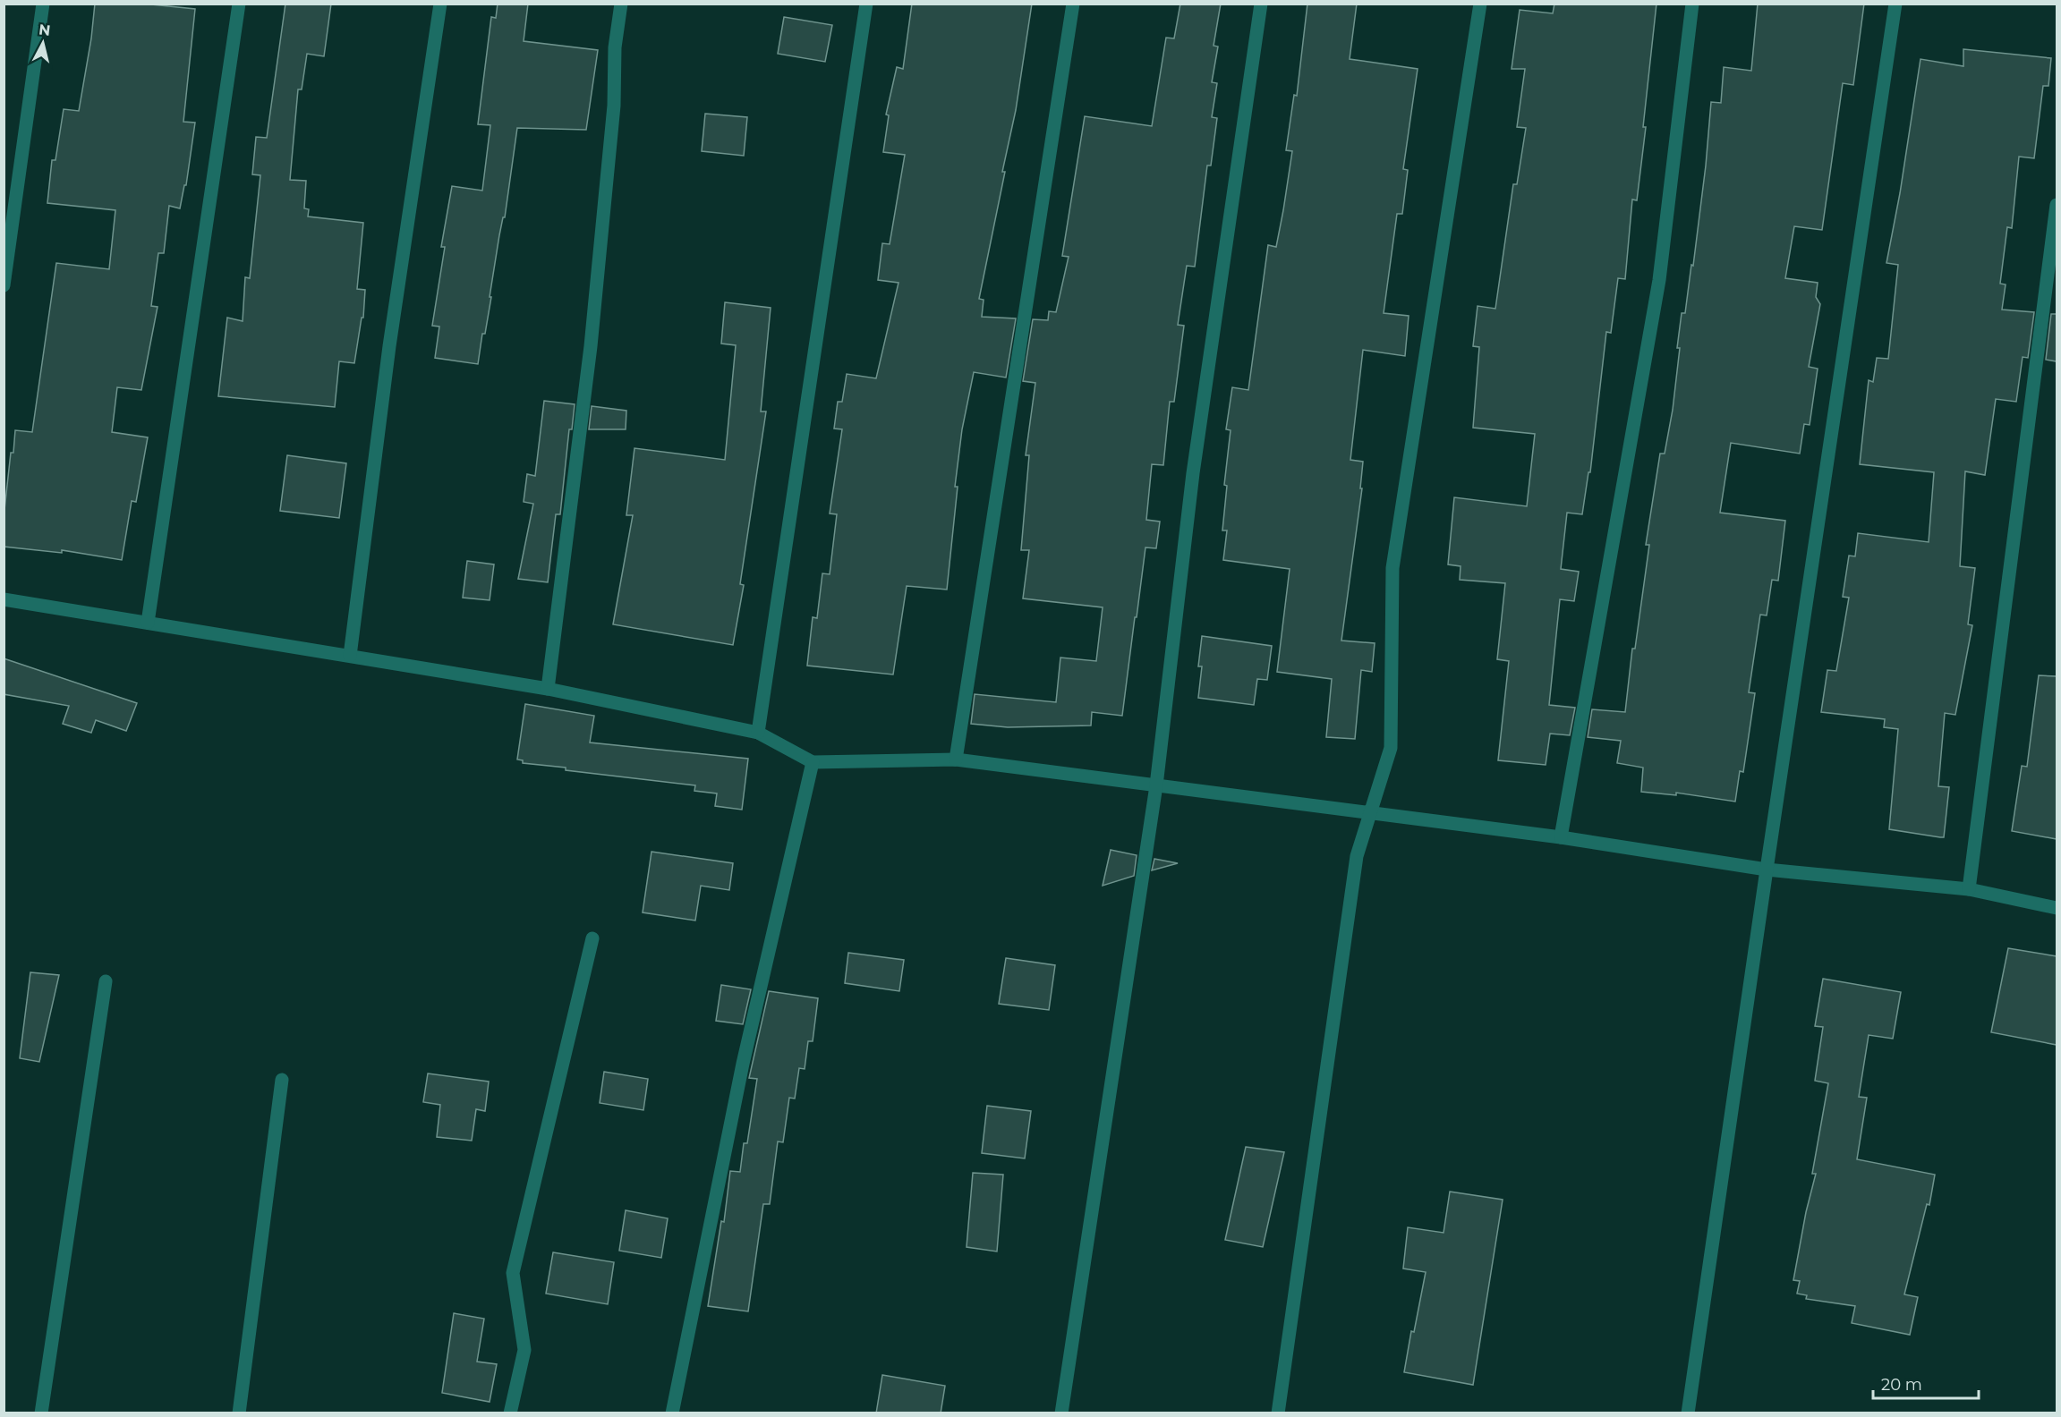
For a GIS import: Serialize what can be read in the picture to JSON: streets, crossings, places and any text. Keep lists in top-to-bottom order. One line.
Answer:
{"scale_bar":"20 m","north":"top"}
